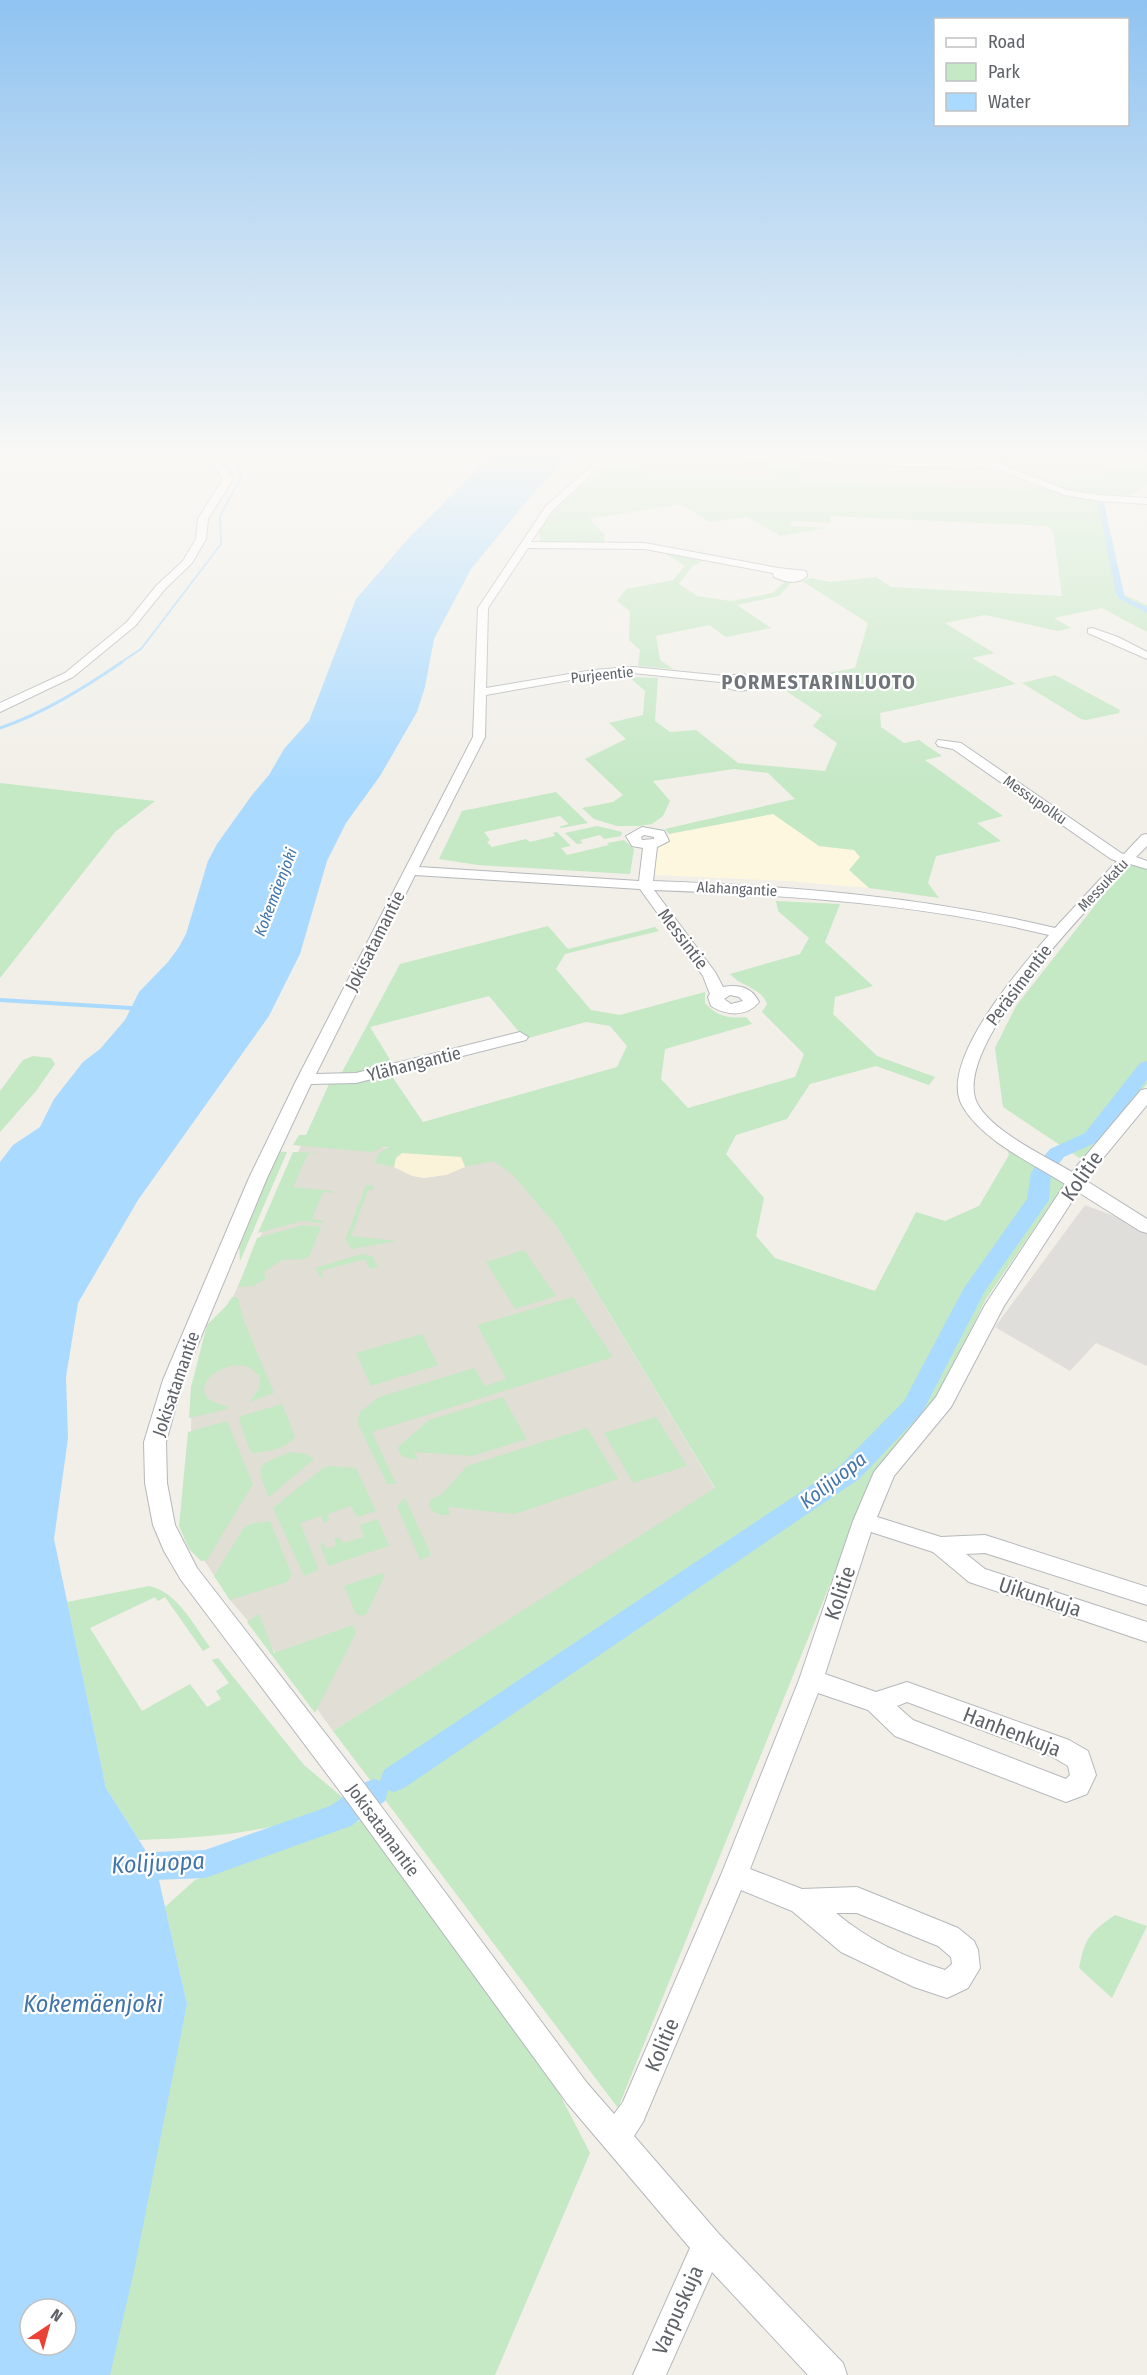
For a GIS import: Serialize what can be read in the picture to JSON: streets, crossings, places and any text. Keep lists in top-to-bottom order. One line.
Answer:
{"streets":{"street":["Purjeentie","Messupolku","Messukatu","Alahangantie","Messintie","Jokisatamantie","Peräsimentie","Ylähangantie","Kolitie","Uikunkuja","Hanhenkuja","Varpuskuja"]},"crossings":[["Purjeentie","Jokisatamantie"],["Messupolku","Messukatu"],["Messukatu","Alahangantie"],["Messukatu","Peräsimentie"],["Alahangantie","Messintie"],["Alahangantie","Jokisatamantie"],["Alahangantie","Peräsimentie"],["Jokisatamantie","Ylähangantie"],["Jokisatamantie","Kolitie"],["Jokisatamantie","Varpuskuja"],["Peräsimentie","Kolitie"],["Kolitie","Uikunkuja"],["Kolitie","Hanhenkuja"]],"districts":["PORMESTARINLUOTO"],"water":["Kokemäenjoki","Kolijuopa"],"legend":["Road","Park","Water"],"north":"top right"}
